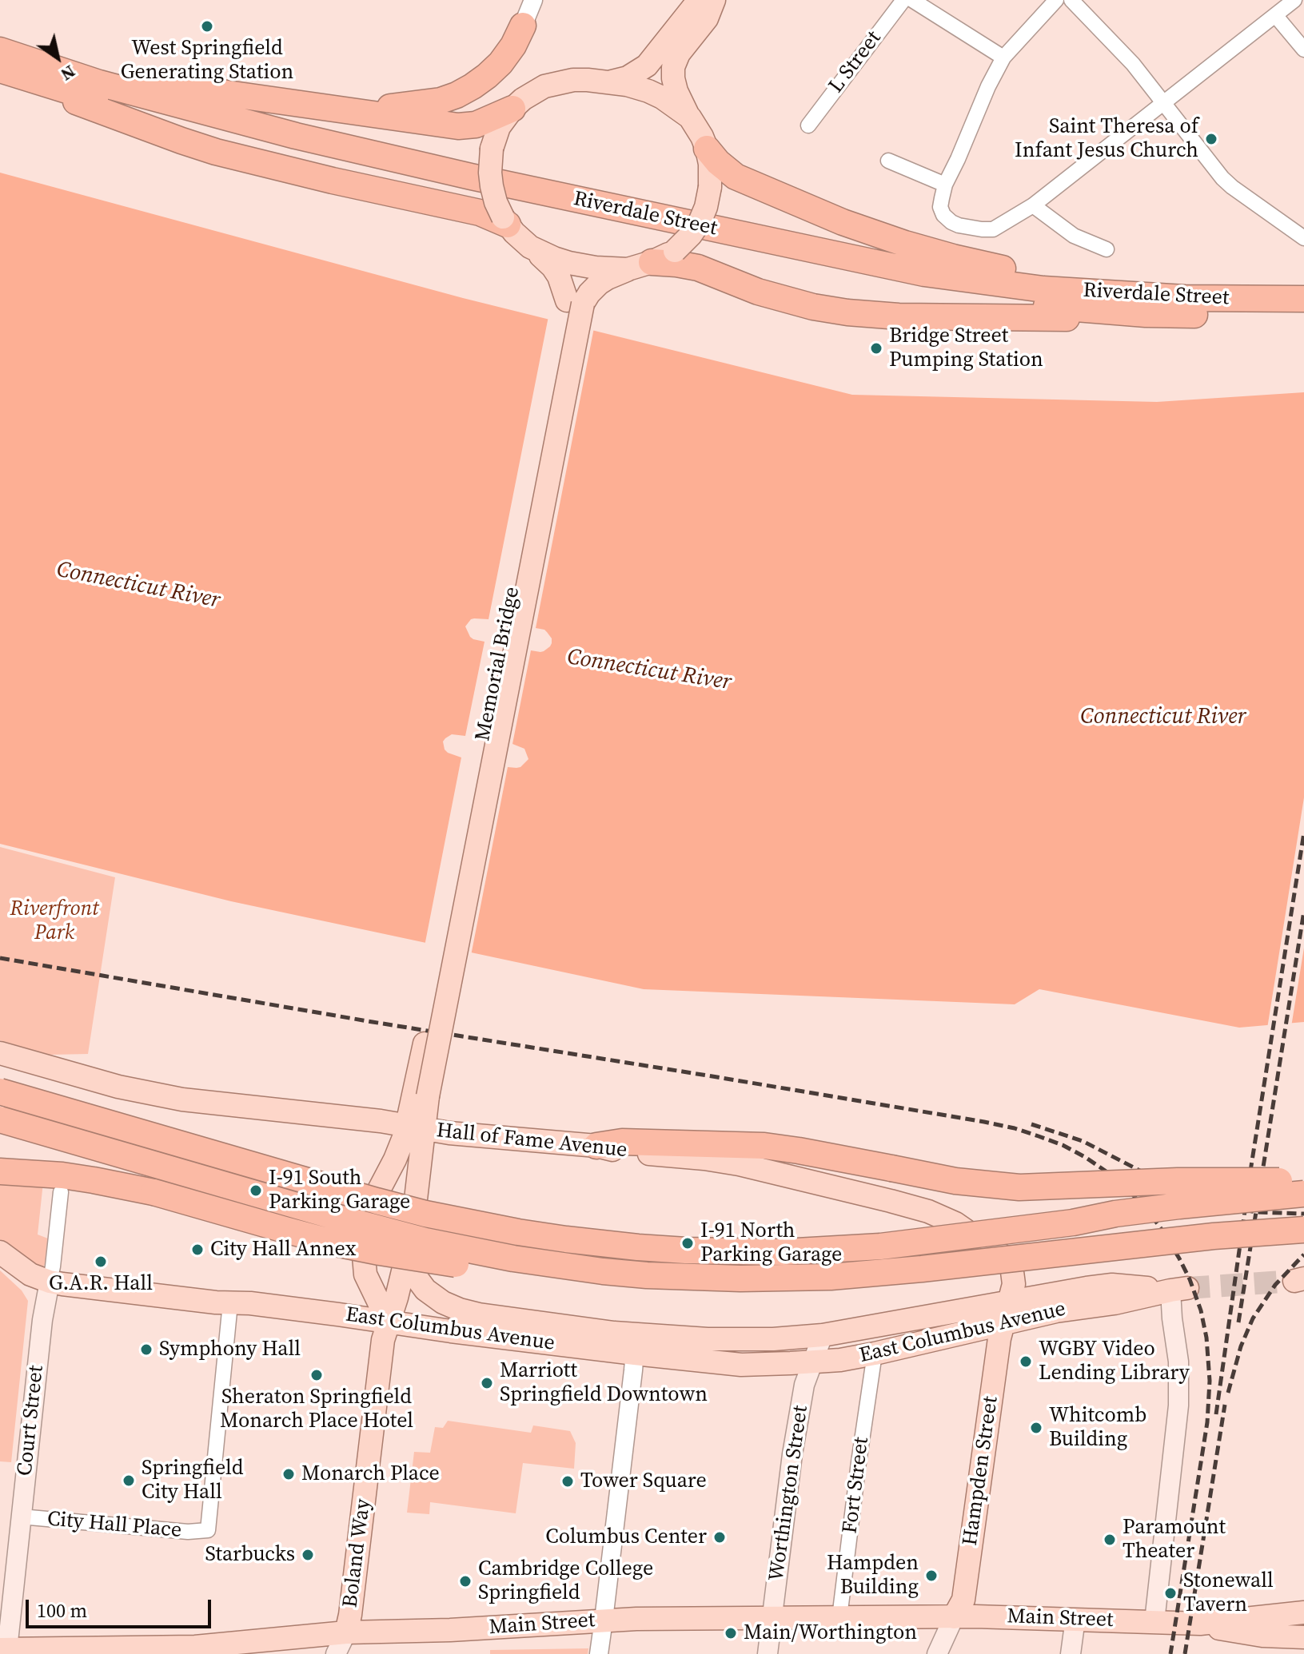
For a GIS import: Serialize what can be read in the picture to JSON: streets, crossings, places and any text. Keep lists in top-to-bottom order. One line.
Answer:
{"streets":{"highway":["Riverdale Street"],"main road":["Memorial Bridge","Hall of Fame Avenue","East Columbus Avenue","Court Street","Hampden Street","Worthington Street","Boland Way","Main Street"],"street":["L Street","Fort Street","City Hall Place"]},"crossings":[["Memorial Bridge","Boland Way"],["Hall of Fame Avenue","East Columbus Avenue"],["Hall of Fame Avenue","Hampden Street"],["Hall of Fame Avenue","Boland Way"],["East Columbus Avenue","Court Street"],["East Columbus Avenue","Hampden Street"],["East Columbus Avenue","Fort Street"],["East Columbus Avenue","Worthington Street"],["East Columbus Avenue","City Hall Place"],["East Columbus Avenue","Boland Way"],["Court Street","City Hall Place"],["Court Street","Main Street"],["Hampden Street","Main Street"],["Fort Street","Main Street"],["Worthington Street","Main Street"],["Boland Way","Main Street"]],"water":["Connecticut River"],"parks":["Riverfront Park"],"places":["West Springfield Generating Station","Saint Theresa of Infant Jesus Church","Bridge Street Pumping Station","I-91 South Parking Garage","I-91 North Parking Garage","City Hall Annex","G.A.R. Hall","Symphony Hall","WGBY Video Lending Library","Sheraton Springfield Monarch Place Hotel","Marriott Springfield Downtown","Whitcomb Building","Monarch Place","Springfield City Hall","Tower Square","Columbus Center","Paramount Theater","Starbucks","Hampden Building","Cambridge College Springfield","Stonewall Tavern","Main/Worthington"],"scale_bar":"100 m","north":"bottom right"}
